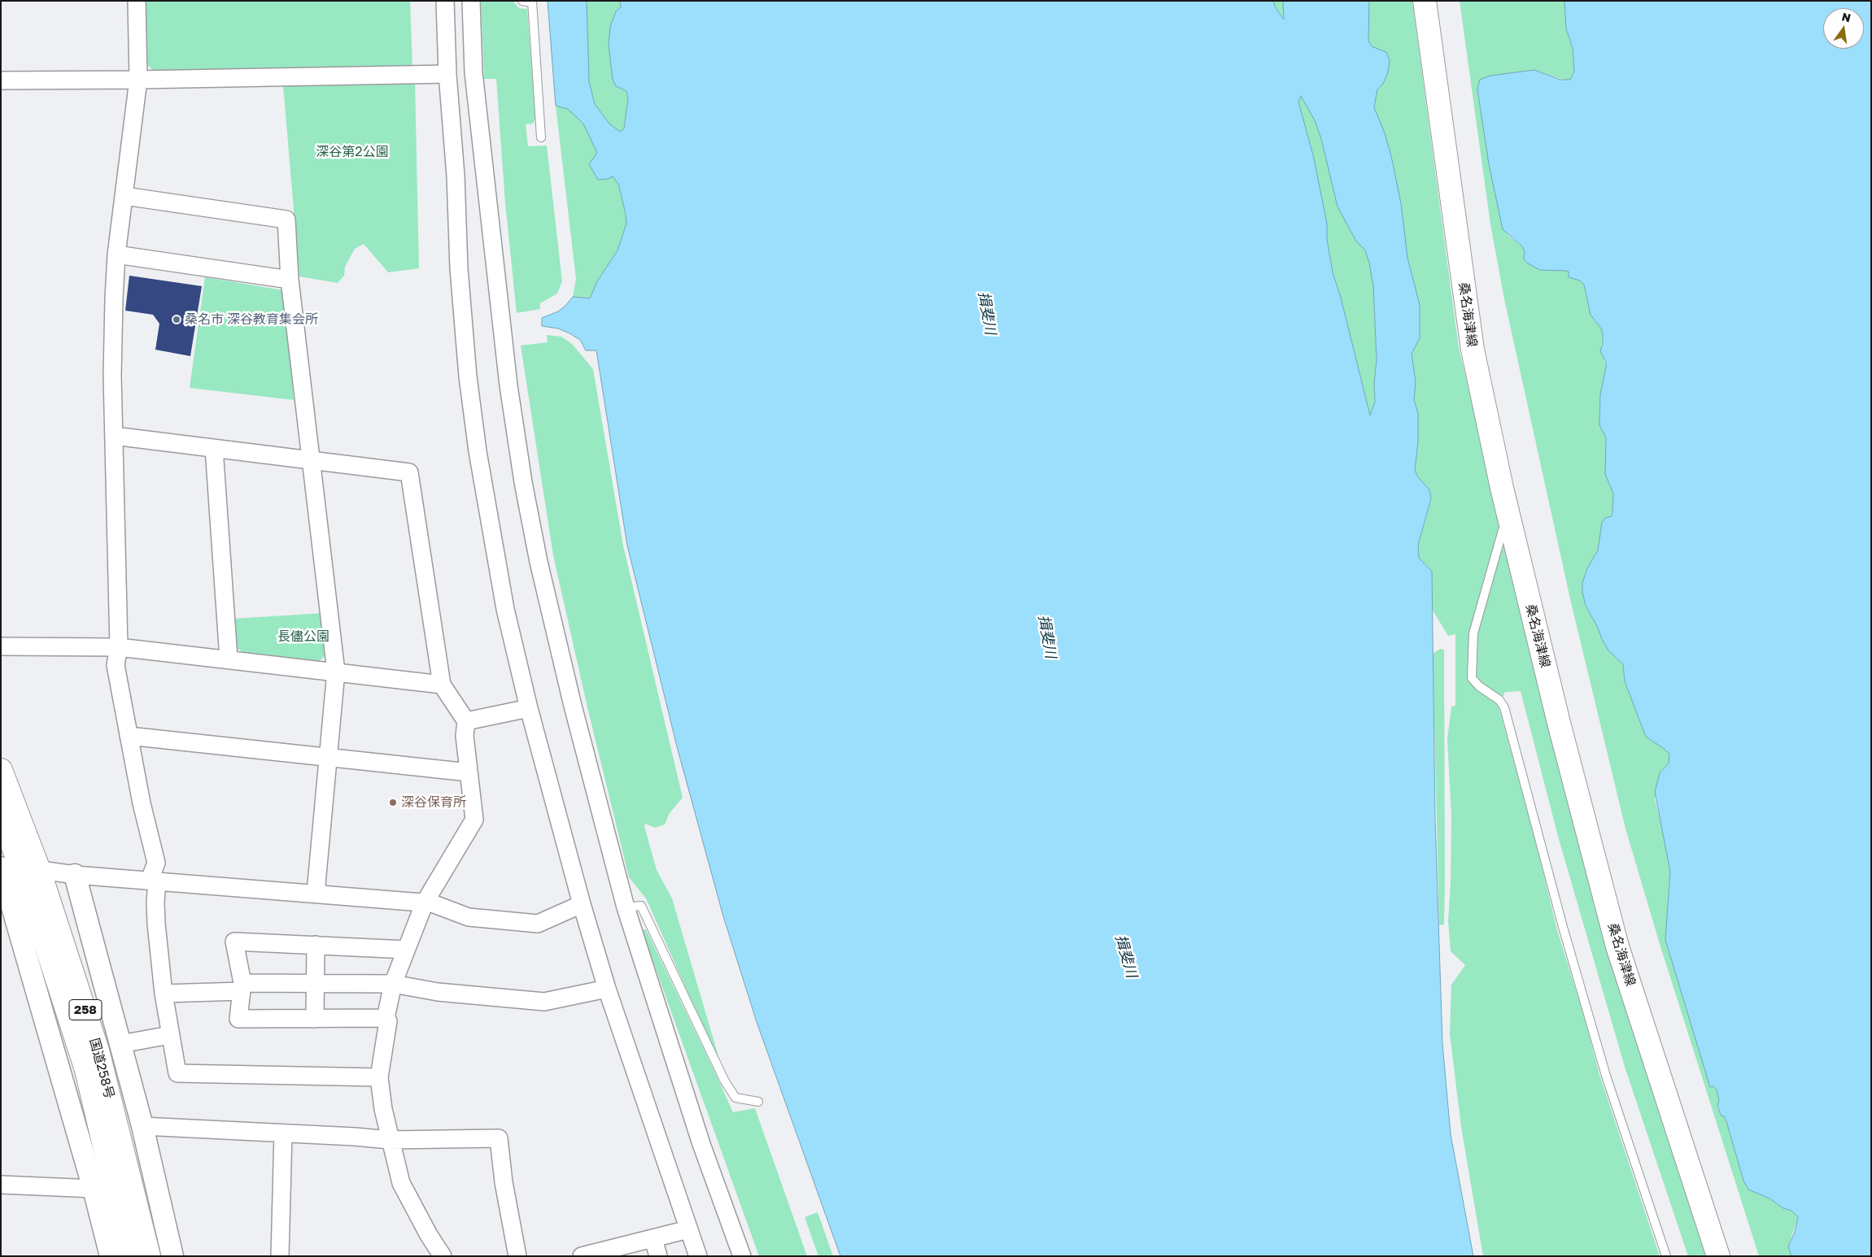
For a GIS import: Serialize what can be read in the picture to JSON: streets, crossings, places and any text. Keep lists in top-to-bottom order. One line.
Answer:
{"streets":{"main road":["桑名海津線","258","国道258号"]},"water":["揖斐川"],"parks":["深谷第2公園","長儘公園"],"places":["桑名市 深谷教育集会所","深谷保育所"],"north":"top"}
